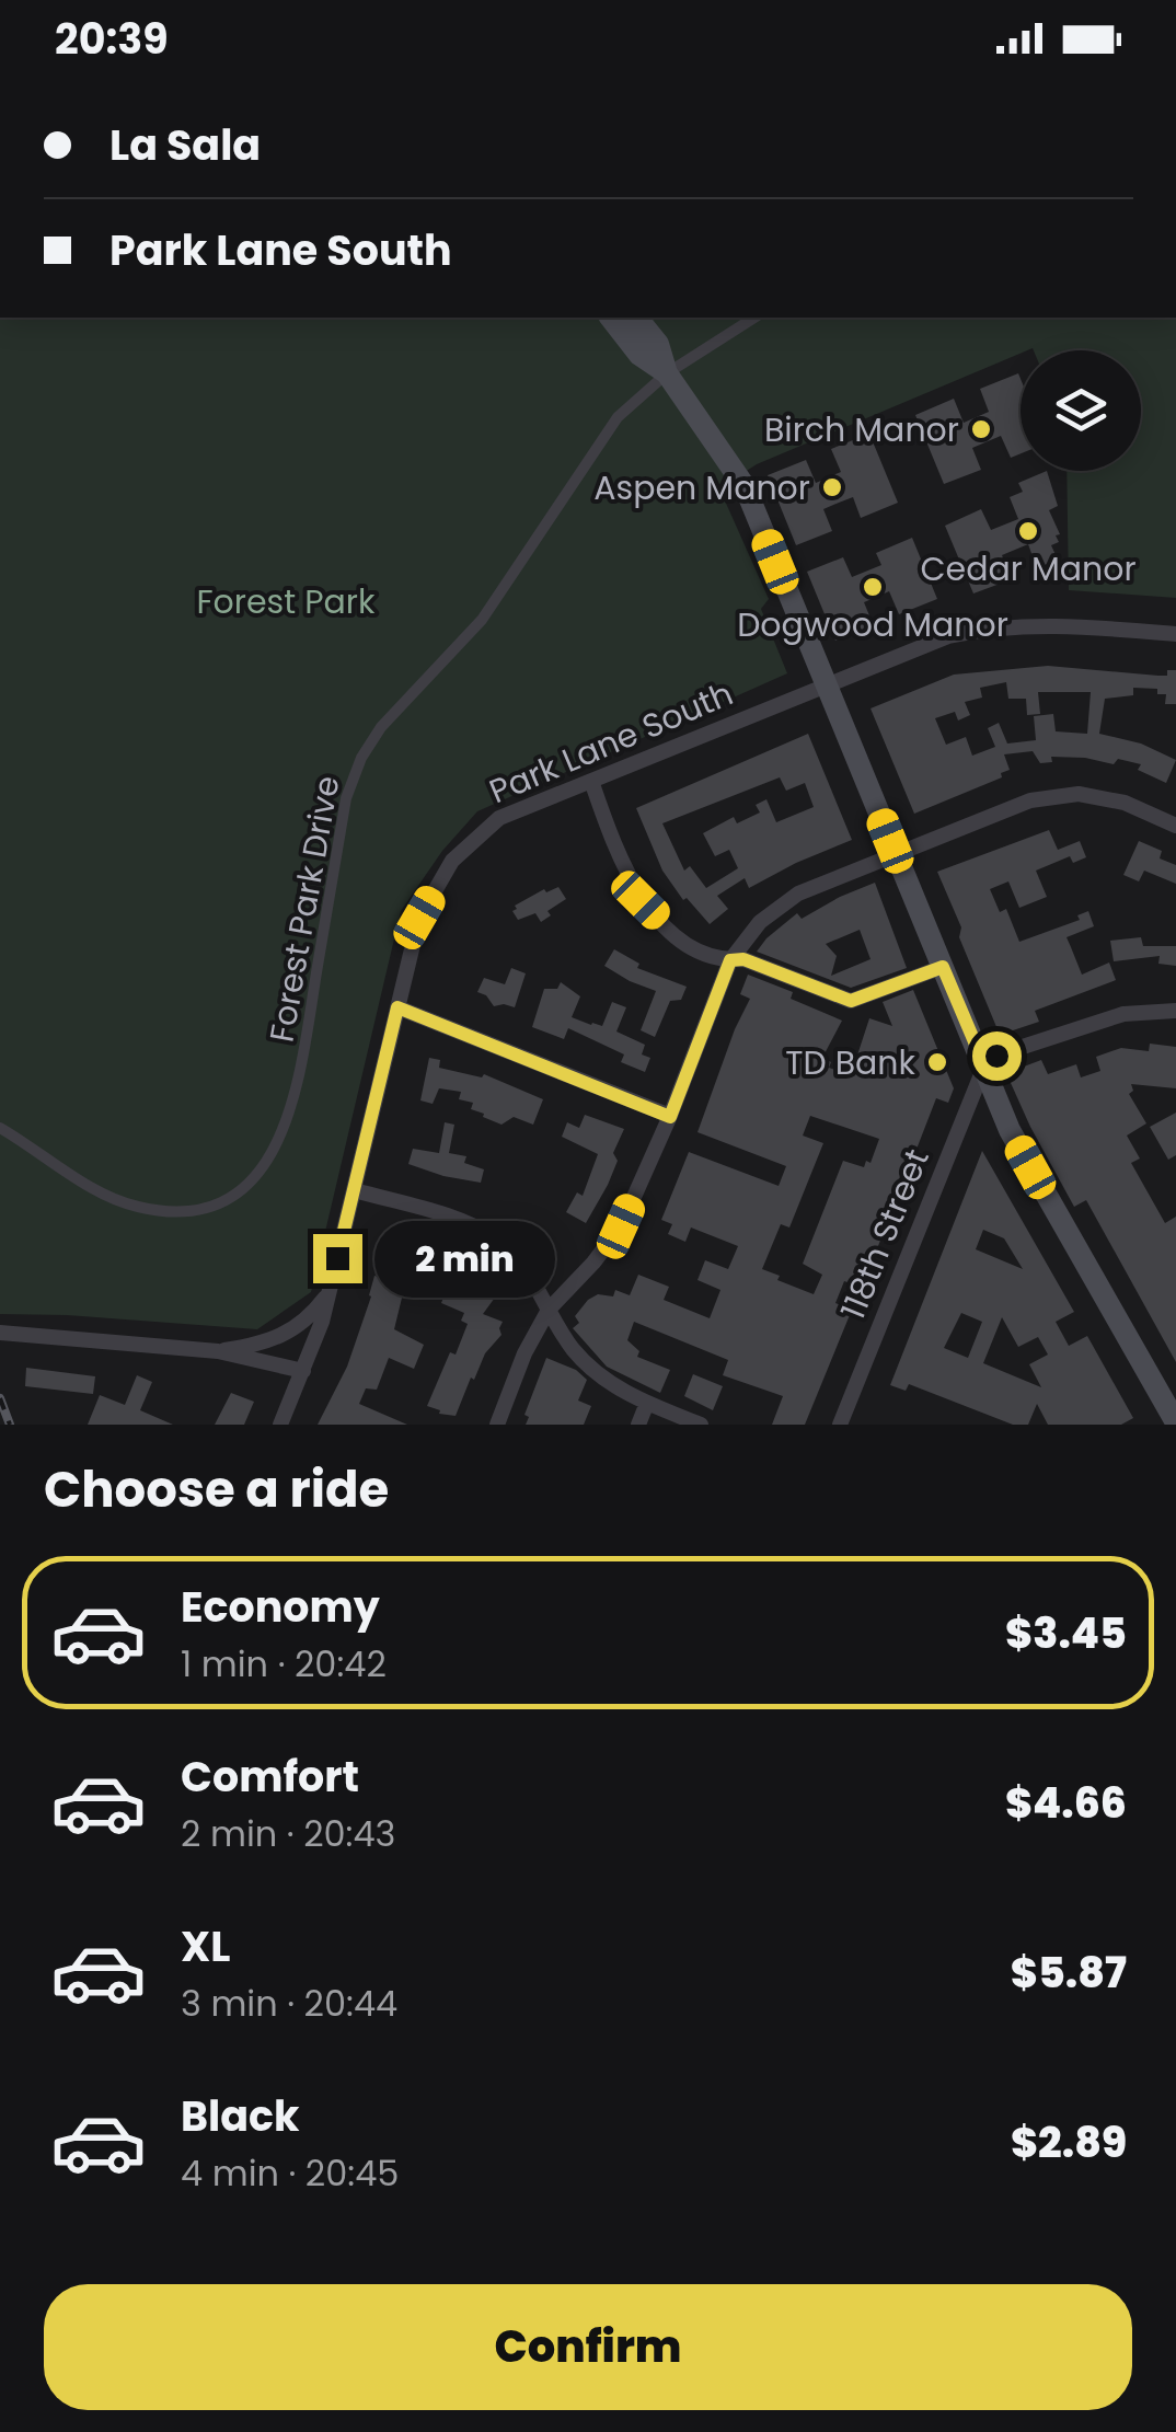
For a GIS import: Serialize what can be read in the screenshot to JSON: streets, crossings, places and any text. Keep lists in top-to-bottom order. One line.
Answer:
{"streets":{"street":["Park Lane South","Forest Park Drive","118th Street"]},"parks":["Forest Park"],"places":["Birch Manor","Aspen Manor","Cedar Manor","Dogwood Manor","TD Bank"],"page":{"status":"20:39","banner":["La Sala","Park Lane South"],"bubble":"2 min","heading":"Choose a ride","list":[{"name":"Economy","note":"1 min · 20:42","value":"$3.45"},{"name":"Comfort","note":"2 min · 20:43","value":"$4.66"},{"name":"XL","note":"3 min · 20:44","value":"$5.87"},{"name":"Black","note":"4 min · 20:45","value":"$2.89"}],"buttons":"Confirm"}}
